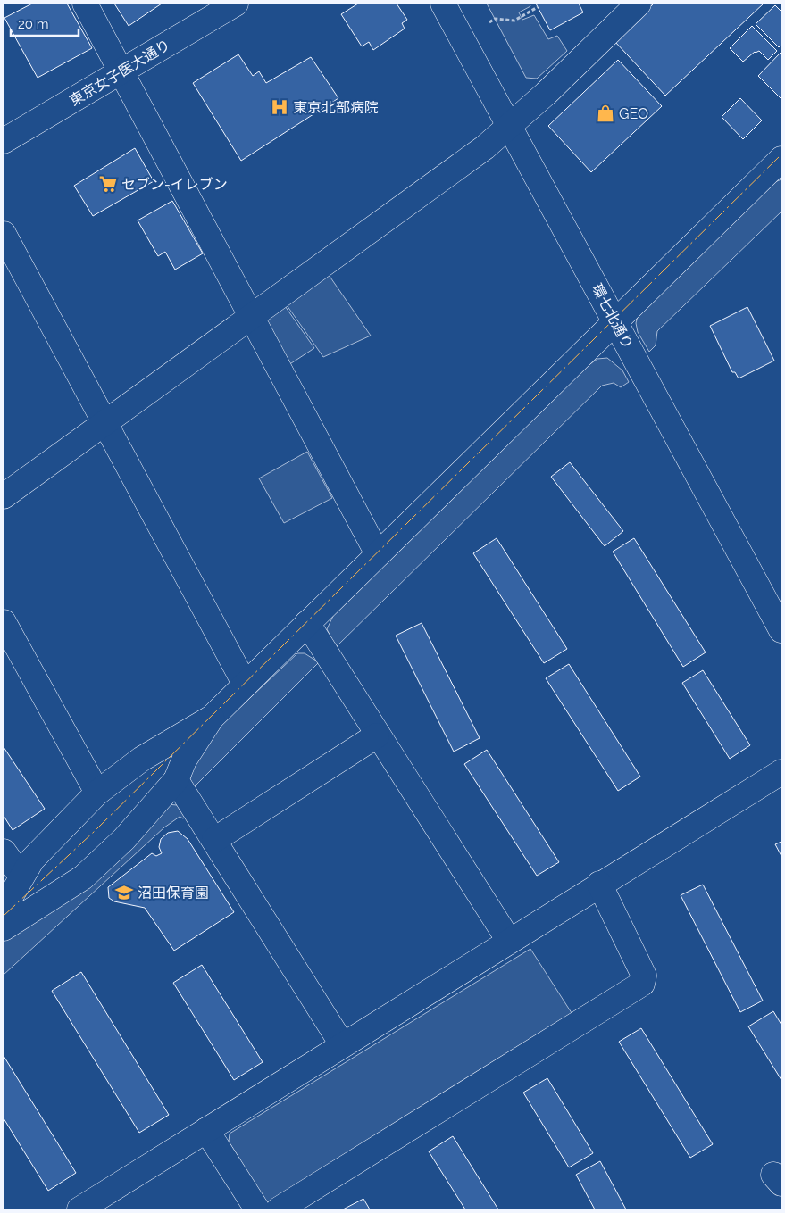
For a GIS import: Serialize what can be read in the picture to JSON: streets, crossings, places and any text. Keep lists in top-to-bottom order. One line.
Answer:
{"streets":{"street":["東京女子医大通り","環七北通り"]},"places":{"hospital":["東京北部病院"],"shop":["GEO"],"supermarket":["セブン-イレブン"],"school or university":["沼田保育園"]},"scale_bar":"20 m"}
